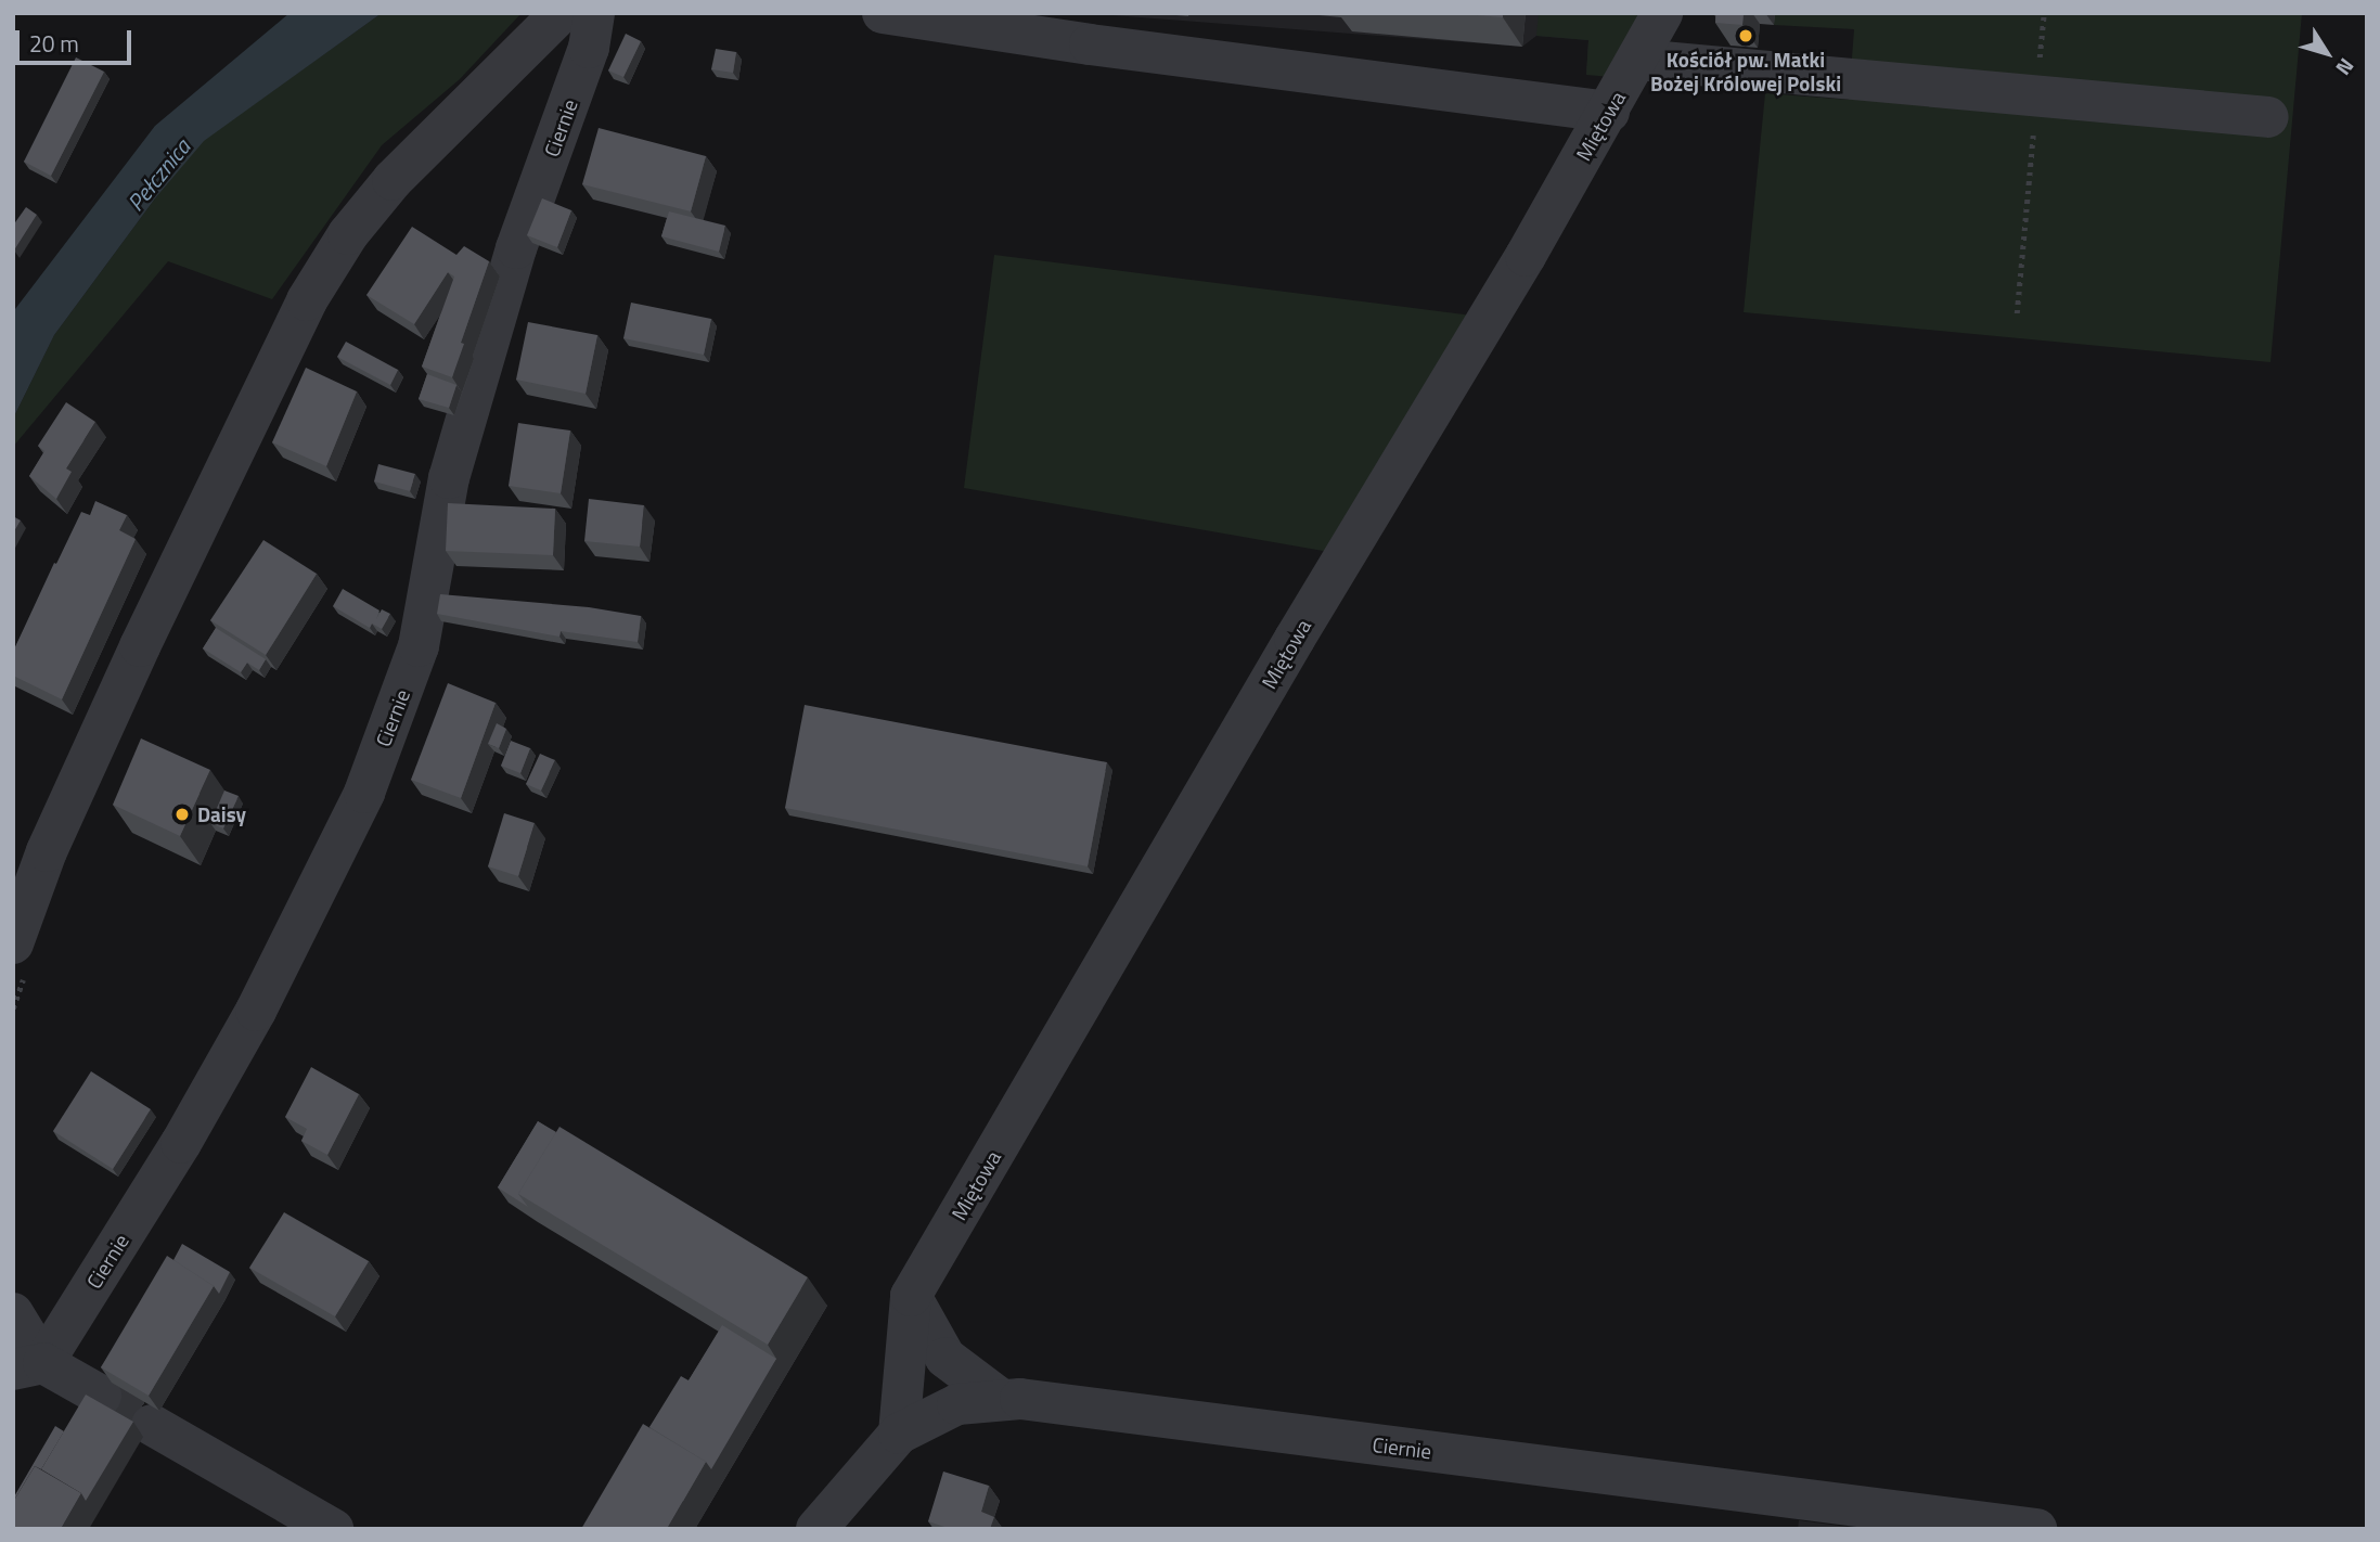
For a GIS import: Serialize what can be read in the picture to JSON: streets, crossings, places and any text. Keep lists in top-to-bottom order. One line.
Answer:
{"streets":{"street":["Miętowa","Ciernie"]},"crossings":[["Miętowa","Ciernie"]],"water":["Pełcznica"],"places":["Kościół pw. Matki Bożej Królowej Polski","Daisy"],"scale_bar":"20 m","north":"bottom right"}
